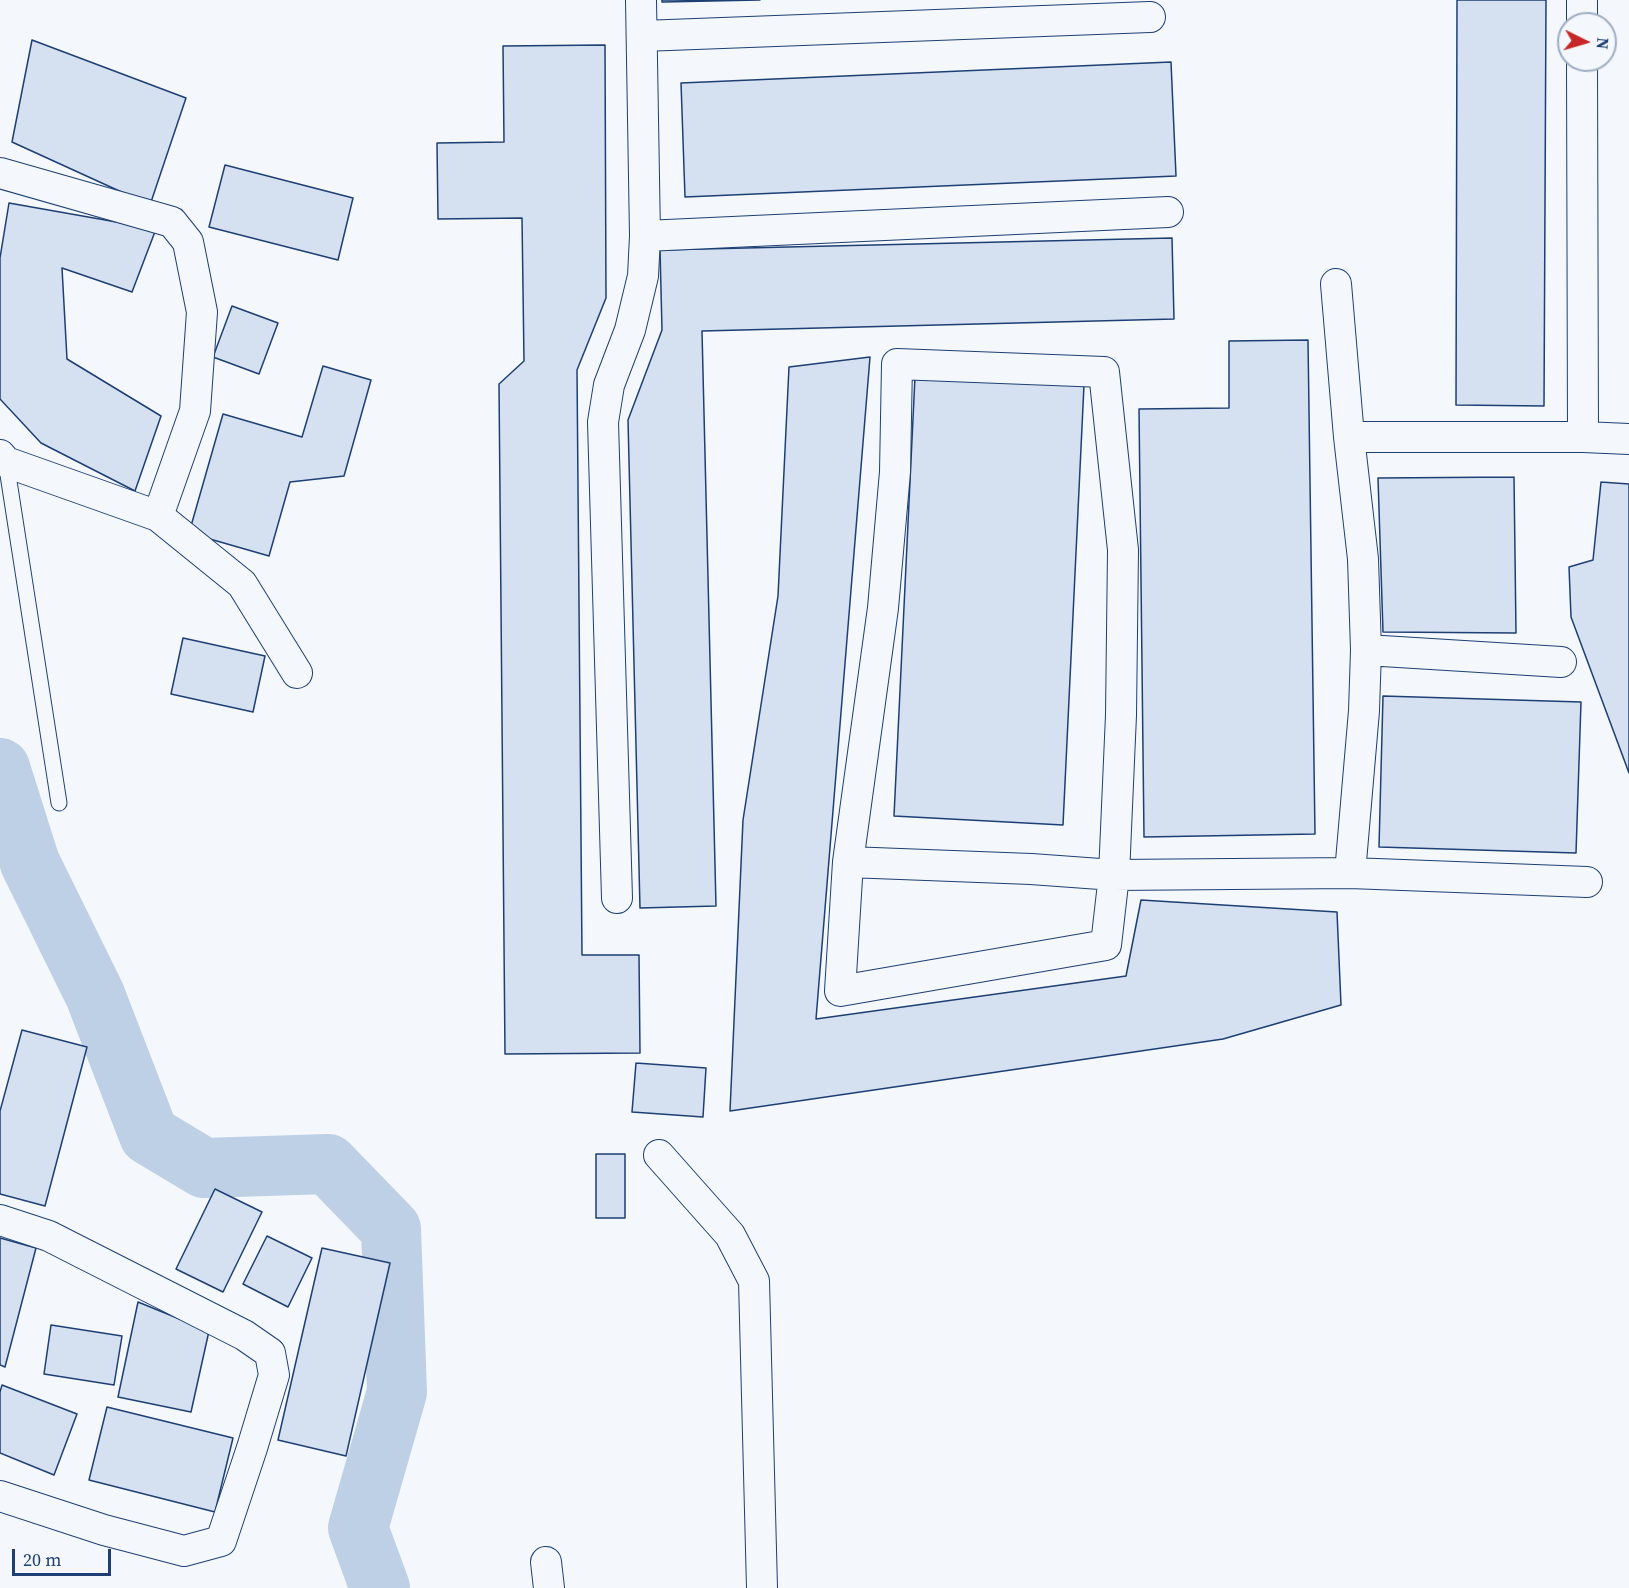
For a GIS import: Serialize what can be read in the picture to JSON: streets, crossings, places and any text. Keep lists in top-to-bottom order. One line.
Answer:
{"scale_bar":"20 m","north":"right"}
